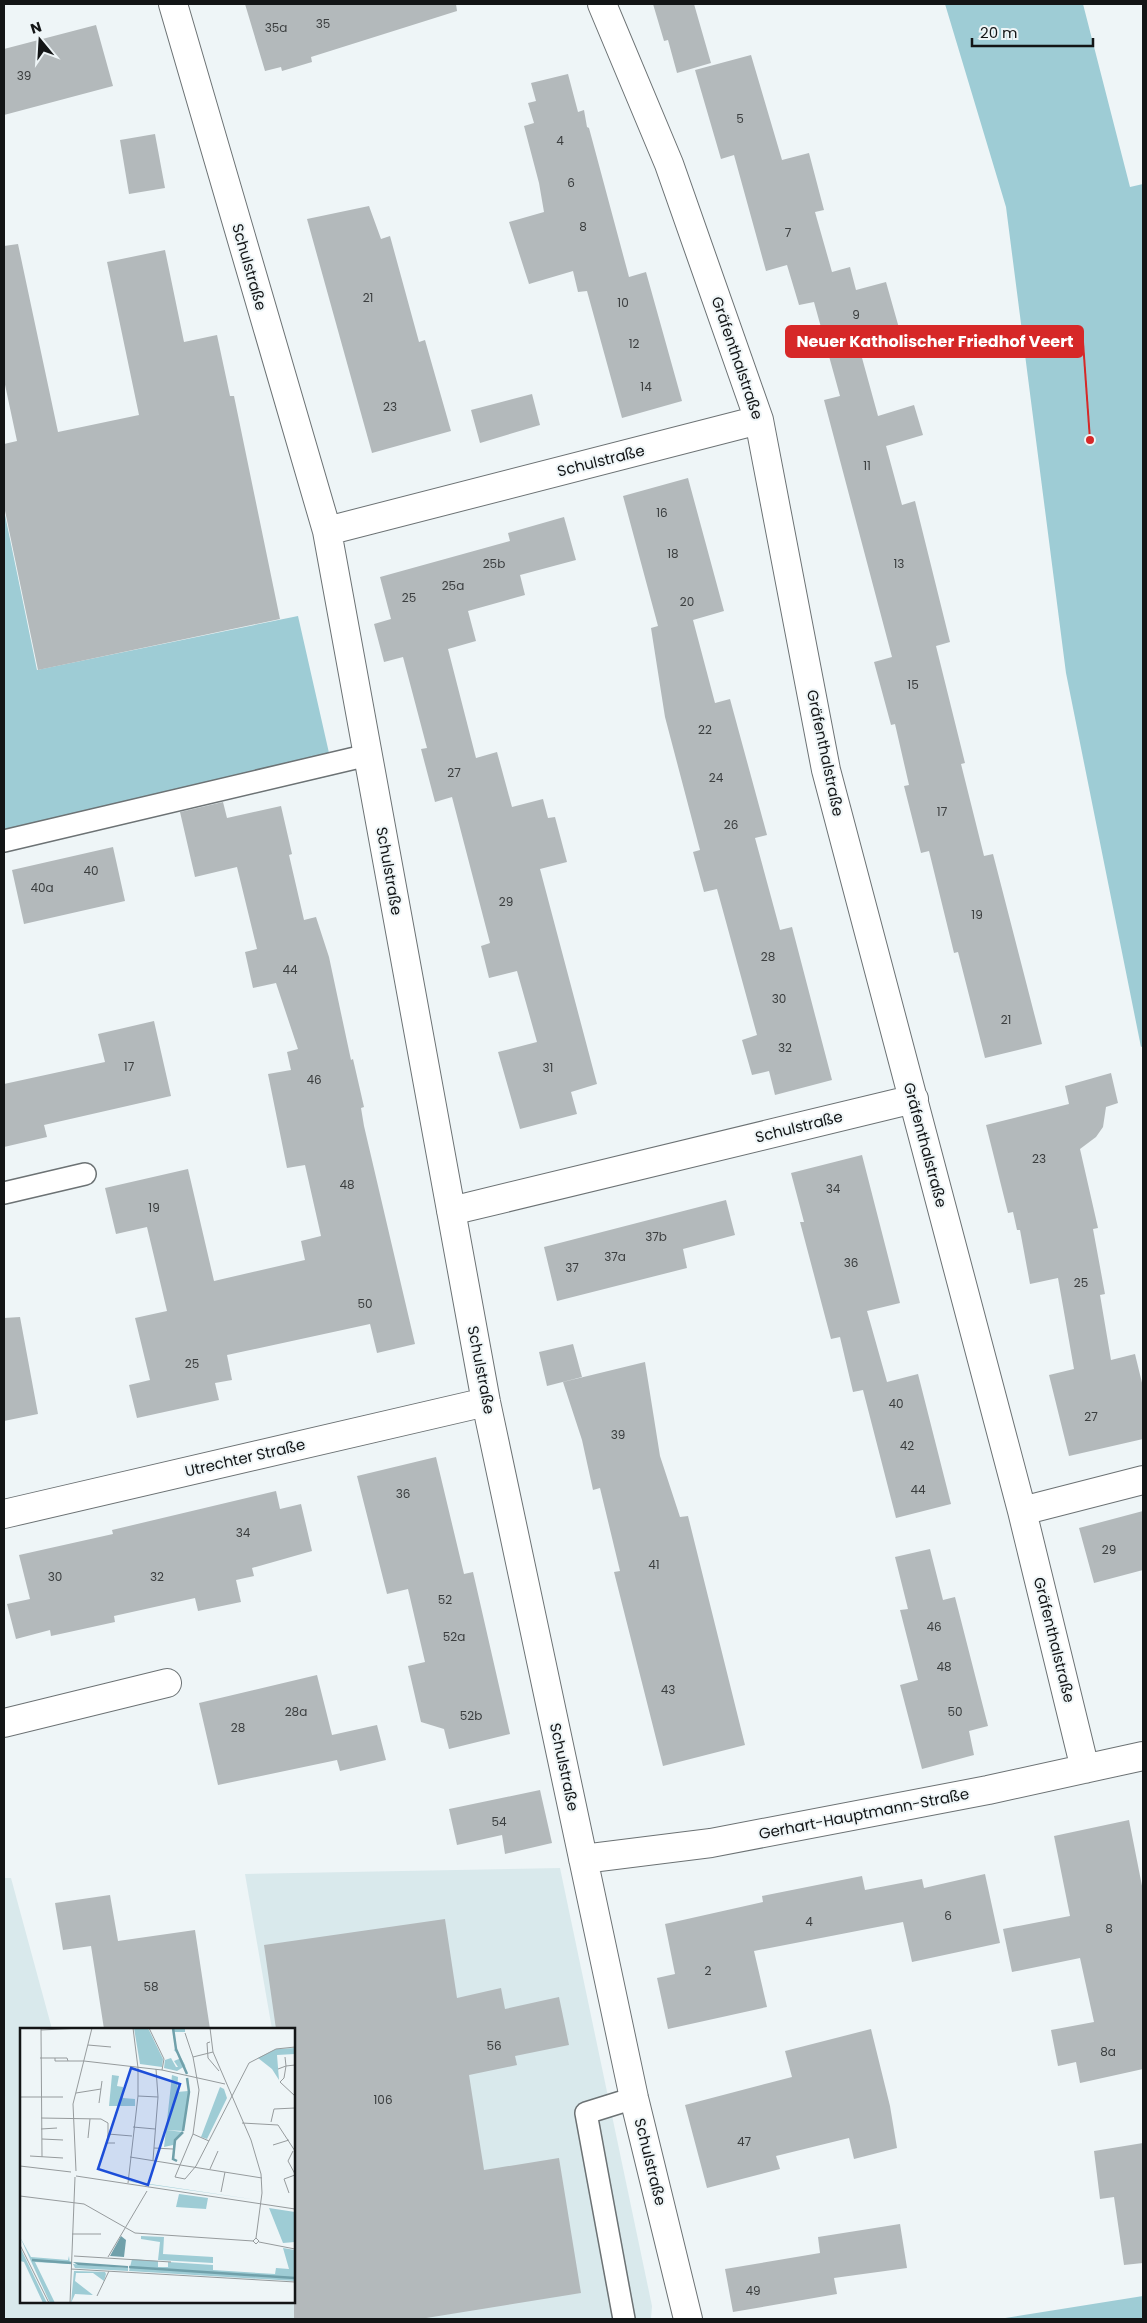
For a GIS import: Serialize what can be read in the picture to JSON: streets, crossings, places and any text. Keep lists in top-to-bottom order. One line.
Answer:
{"streets":{"street":["Schulstraße","Gräfenthalstraße","Utrechter Straße","Gerhart-Hauptmann-Straße"]},"crossings":[["Schulstraße","Gräfenthalstraße"],["Schulstraße","Utrechter Straße"],["Schulstraße","Gerhart-Hauptmann-Straße"],["Gräfenthalstraße","Gerhart-Hauptmann-Straße"]],"places":["Neuer Katholischer Friedhof Veert"],"house_numbers":["35","35a","39","5","4","6","8","7","21","10","9","12","14","23","11","16","18","25b","13","25a","25","20","15","22","27","24","17","26","40","40a","29","19","28","44","30","21","32","17","31","46","23","48","34","19","37b","37a","36","37","25","50","25","40","27","39","42","44","36","34","29","41","30","32","52","46","52a","48","43","28a","50","52b","28","54","6","4","8","2","58","56","8a","106","47","49"],"scale_bar":"20 m","north":"top"}
